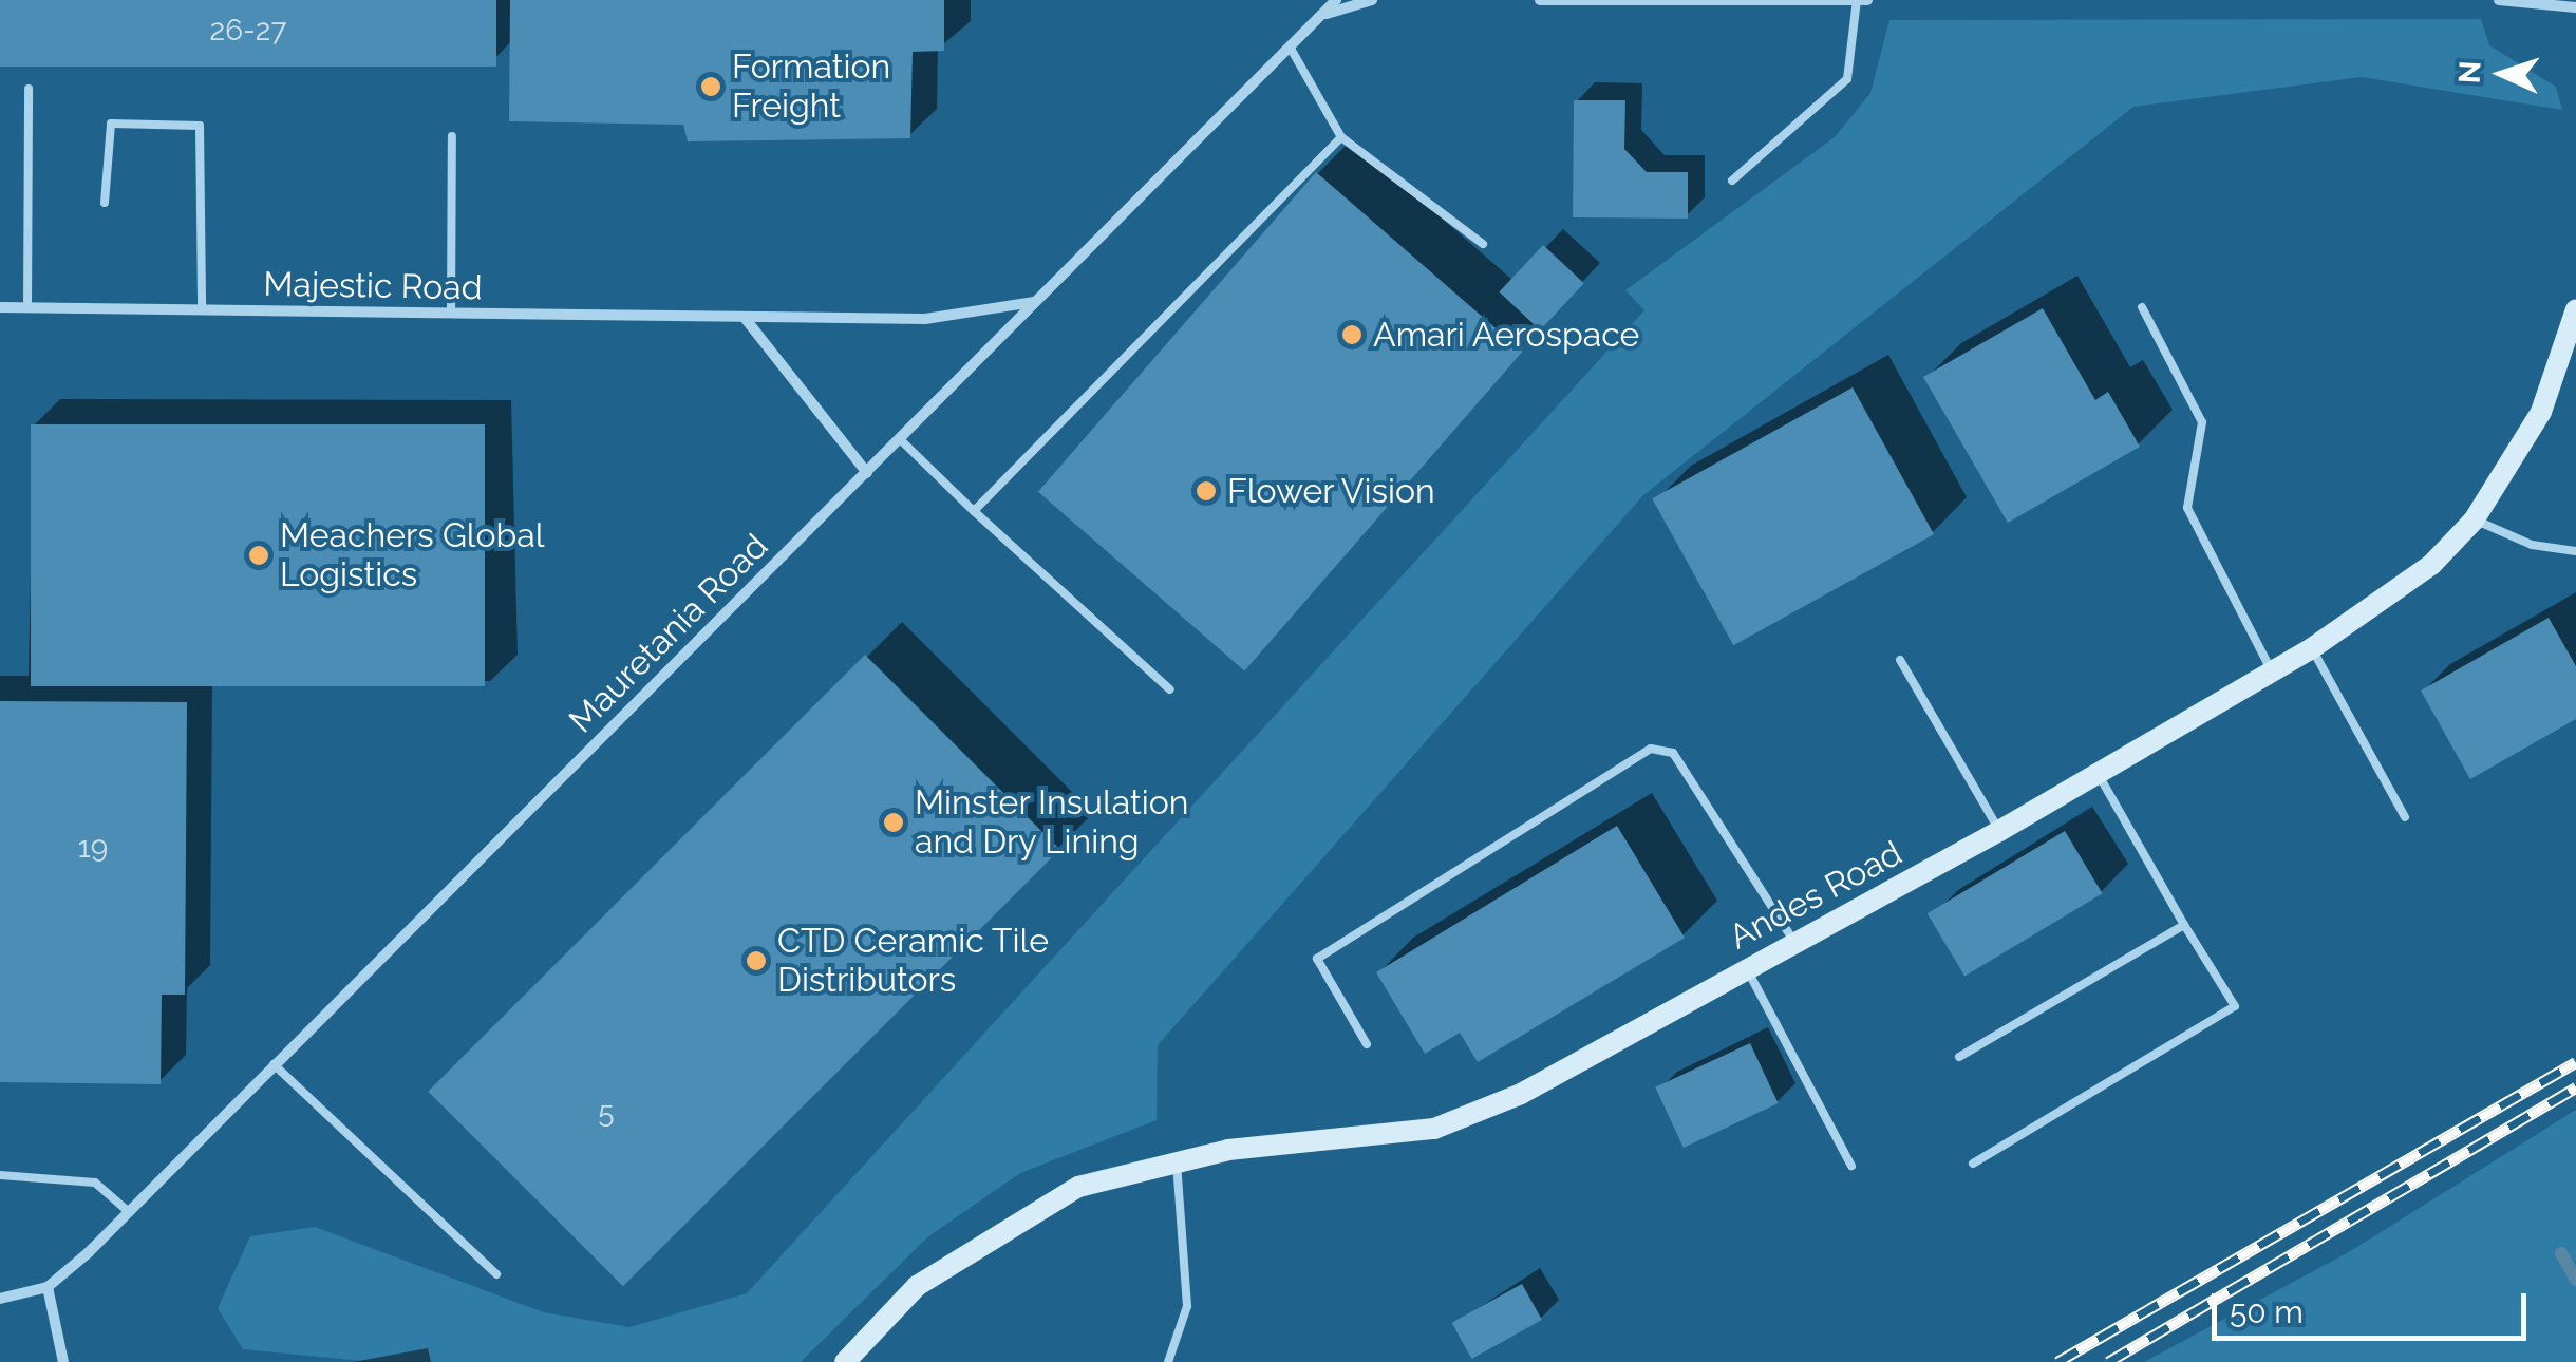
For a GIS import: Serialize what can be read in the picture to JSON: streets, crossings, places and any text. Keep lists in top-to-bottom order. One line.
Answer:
{"streets":{"street":["Majestic Road","Mauretania Road","Andes Road"]},"crossings":[["Majestic Road","Mauretania Road"]],"places":["Formation Freight","Amari Aerospace","Flower Vision","Meachers Global Logistics","Minster Insulation and Dry Lining","CTD Ceramic Tile Distributors"],"house_numbers":["26-27","19","5"],"scale_bar":"50 m","north":"left"}
